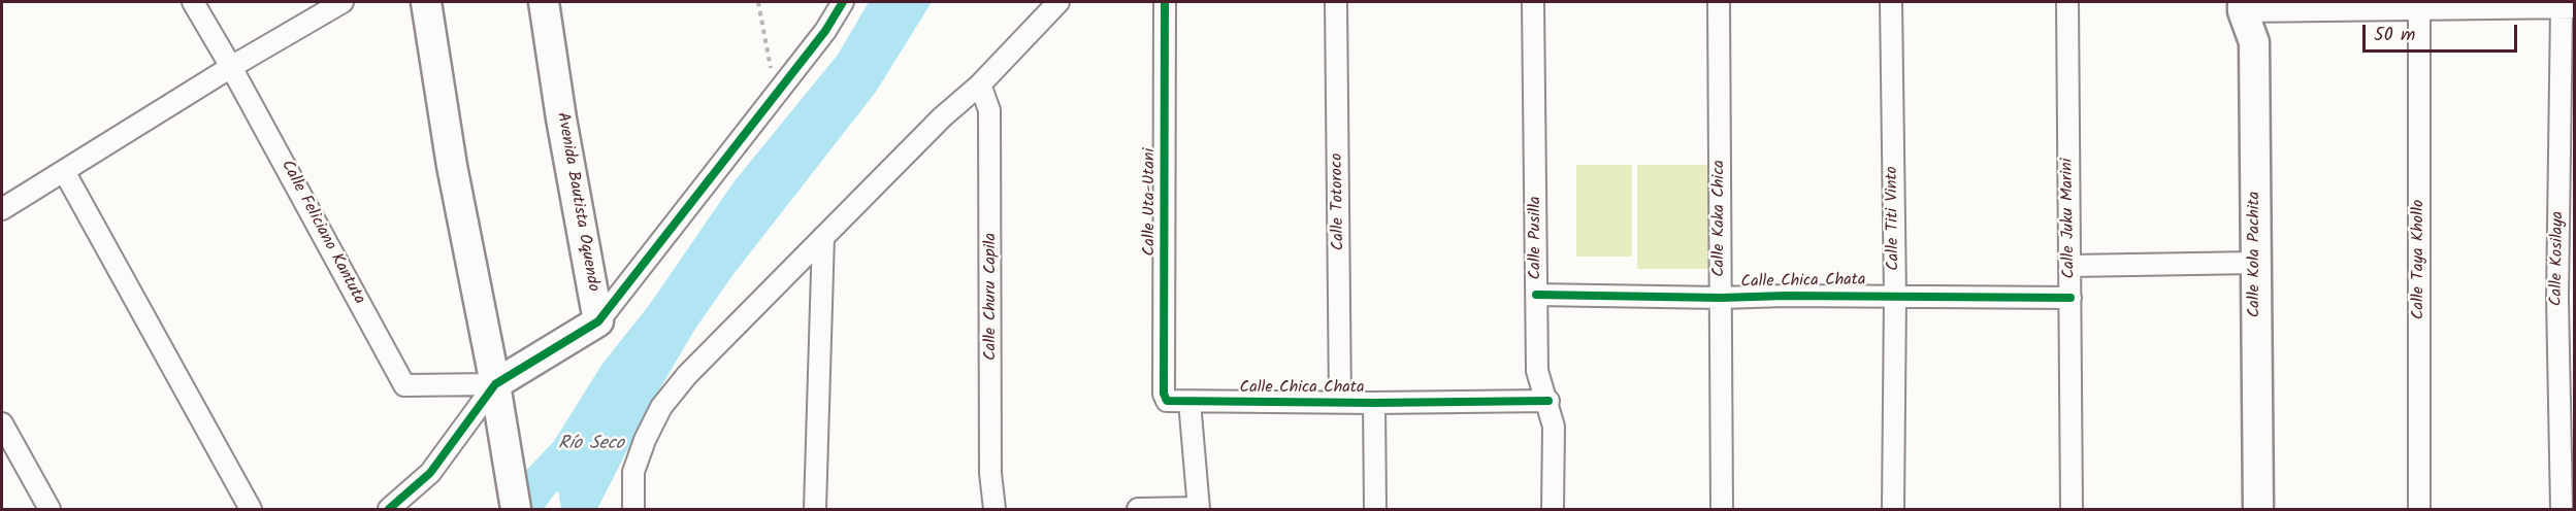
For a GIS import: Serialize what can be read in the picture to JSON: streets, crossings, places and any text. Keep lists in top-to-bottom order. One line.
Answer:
{"streets":{"street":["Avenida Bautista Oquendo","Calle Uta-Utani","Calle Totoroco","Calle Kaka Chica","Calle Titi Vinto","Calle Juku Marini","Calle Feliciano Kantuta","Calle Pusilla","Calle Kola Pachita","Calle Kosilaya","Calle Taya Khollo","Calle Chica Chata","Calle Churu Capila"]},"crossings":[["Calle Uta-Utani","Calle Chica Chata"],["Calle Totoroco","Calle Chica Chata"],["Calle Kaka Chica","Calle Chica Chata"],["Calle Titi Vinto","Calle Chica Chata"],["Calle Juku Marini","Calle Chica Chata"],["Calle Pusilla","Calle Chica Chata"]],"water":["Río Seco"],"scale_bar":"50 m"}
